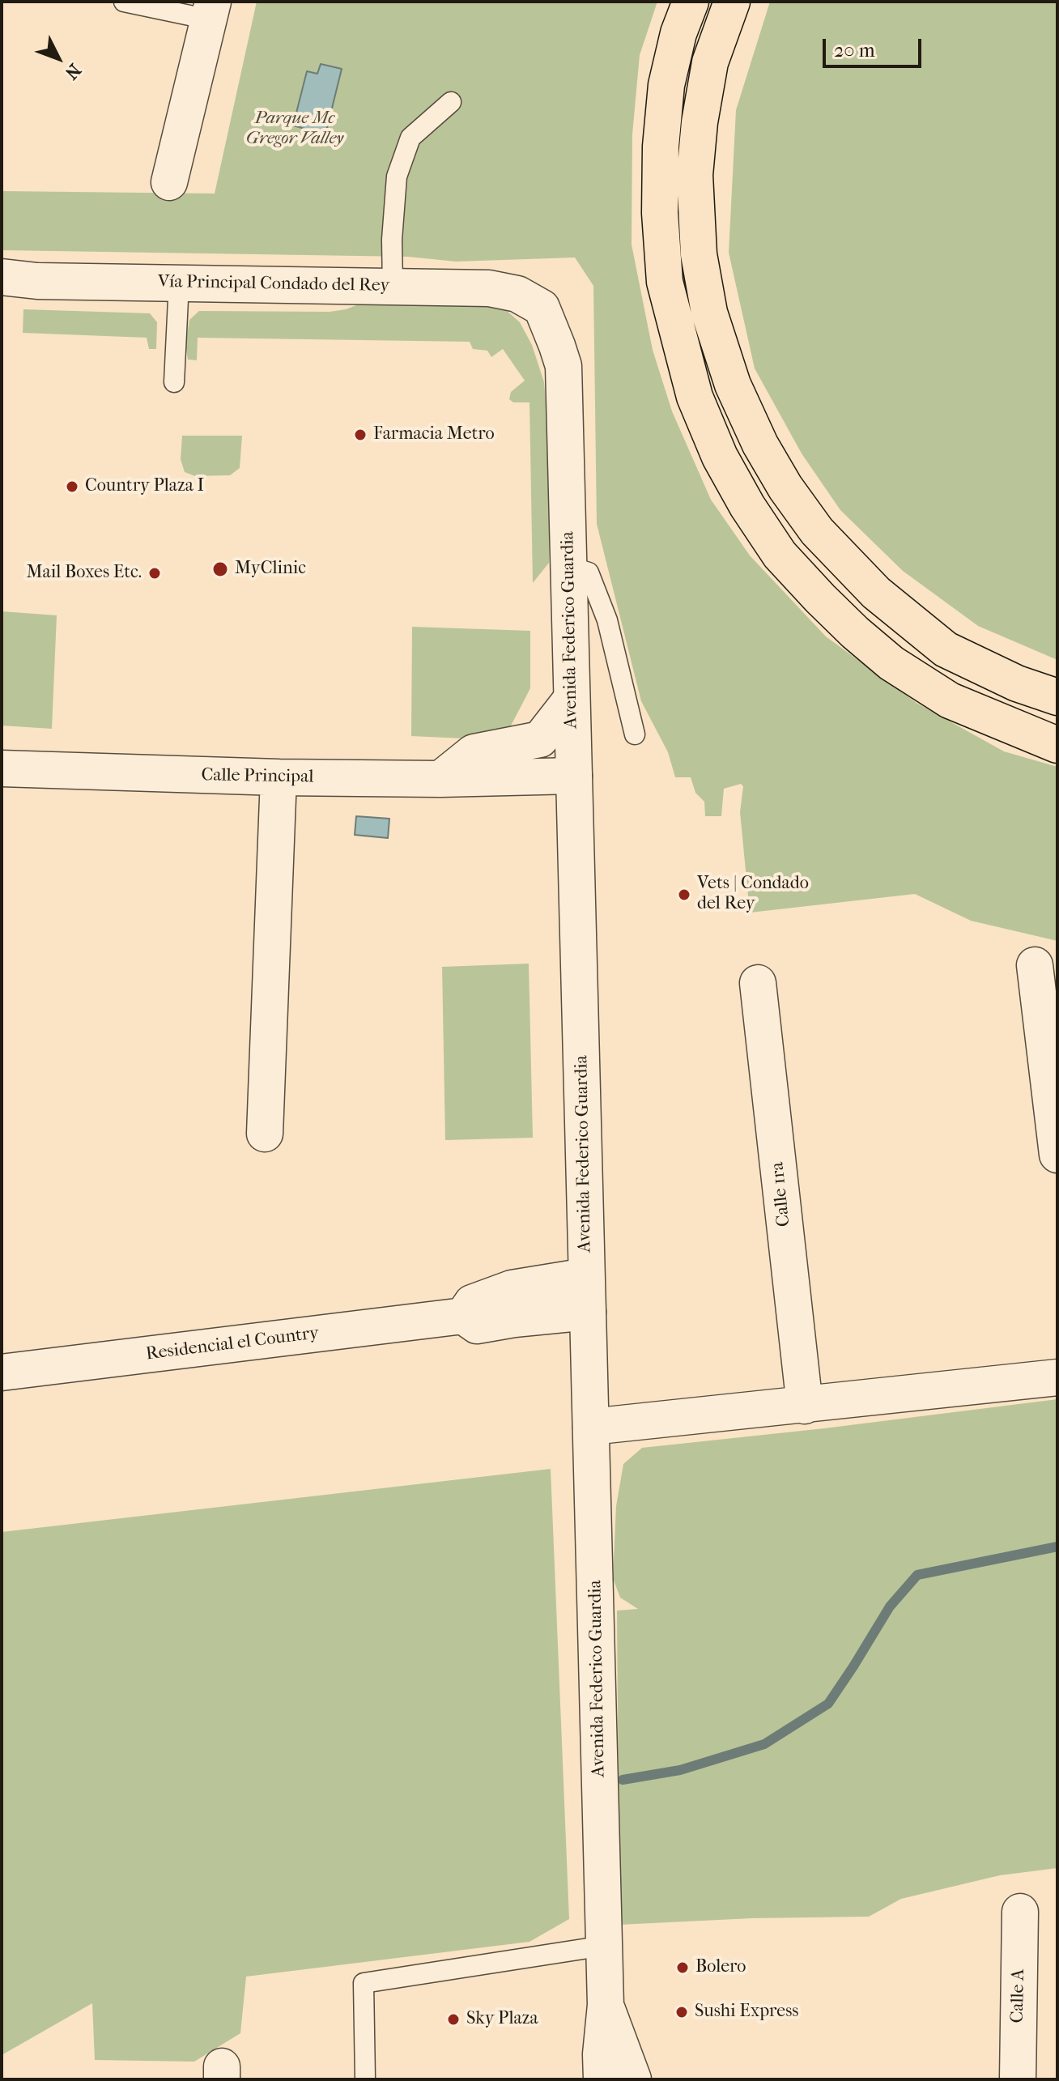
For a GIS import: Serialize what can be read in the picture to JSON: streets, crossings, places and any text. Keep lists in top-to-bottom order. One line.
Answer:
{"streets":{"street":["Vía Principal Condado del Rey","Avenida Federico Guardia","Calle Principal","Calle 1ra","Residencial el Country","Calle A"]},"crossings":[["Vía Principal Condado del Rey","Avenida Federico Guardia"],["Avenida Federico Guardia","Calle Principal"],["Avenida Federico Guardia","Residencial el Country"]],"parks":["Parque Mc Gregor Valley"],"places":["Farmacia Metro","Country Plaza I","MyClinic","Mail Boxes Etc.","Vets | Condado del Rey","Bolero","Sushi Express","Sky Plaza"],"scale_bar":"20 m","north":"bottom right"}
